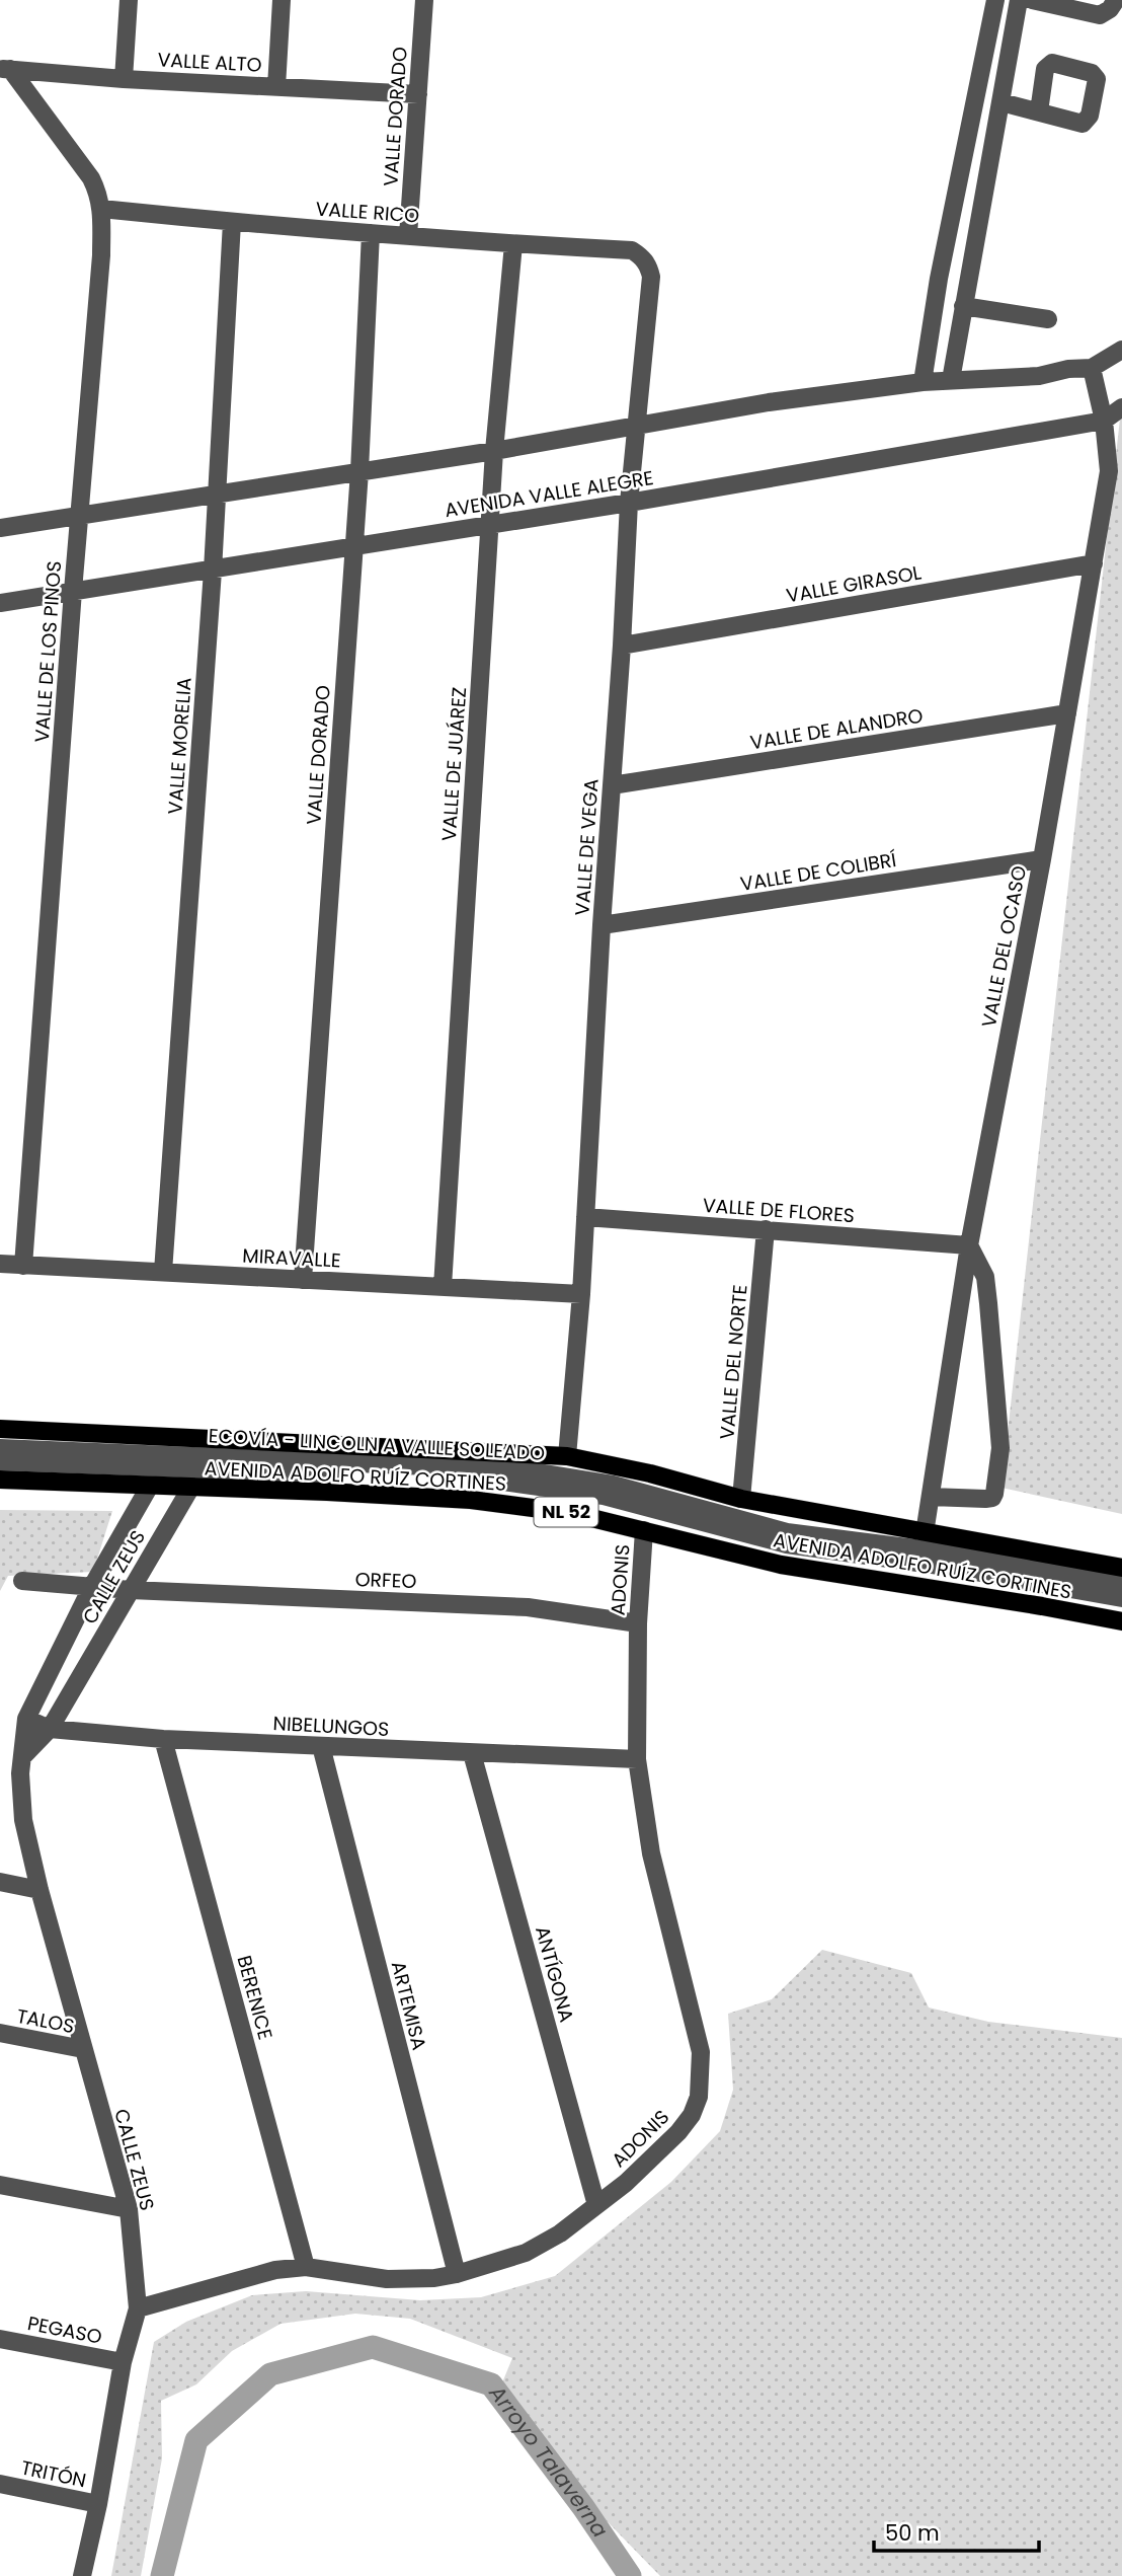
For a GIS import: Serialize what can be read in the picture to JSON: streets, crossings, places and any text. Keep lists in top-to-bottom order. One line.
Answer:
{"streets":{"main road":["AVENIDA ADOLFO RUÍZ CORTINES","NL 52"],"street":["VALLE ALTO","VALLE DORADO","VALLE RICO","AVENIDA VALLE ALEGRE","VALLE GIRASOL","VALLE DE LOS PINOS","VALLE DE ALANDRO","VALLE MORELIA","VALLE DE JUÁREZ","VALLE DE VEGA","VALLE DE COLIBRÍ","VALLE DEL OCASO","VALLE DE FLORES","MIRAVALLE","VALLE DEL NORTE","ECOVÍA - LINCOLN A VALLE SOLEADO","CALLE ZEUS","ORFEO","ADONIS","NIBELUNGOS","ANTÍGONA","BERENICE","ARTEMISA","TALOS","PEGASO","TRITÓN"]},"crossings":[["VALLE ALTO","VALLE DORADO"],["VALLE ALTO","VALLE DE LOS PINOS"],["VALLE DORADO","VALLE RICO"],["VALLE DORADO","AVENIDA VALLE ALEGRE"],["VALLE DORADO","MIRAVALLE"],["VALLE RICO","VALLE DE LOS PINOS"],["VALLE RICO","VALLE MORELIA"],["VALLE RICO","VALLE DE JUÁREZ"],["VALLE RICO","VALLE DE VEGA"],["AVENIDA VALLE ALEGRE","VALLE DE LOS PINOS"],["AVENIDA VALLE ALEGRE","VALLE MORELIA"],["AVENIDA VALLE ALEGRE","VALLE DE JUÁREZ"],["AVENIDA VALLE ALEGRE","VALLE DE VEGA"],["AVENIDA VALLE ALEGRE","VALLE DEL OCASO"],["VALLE GIRASOL","VALLE DE VEGA"],["VALLE GIRASOL","VALLE DEL OCASO"],["VALLE DE LOS PINOS","MIRAVALLE"],["VALLE DE ALANDRO","VALLE DE VEGA"],["VALLE DE ALANDRO","VALLE DEL OCASO"],["VALLE MORELIA","MIRAVALLE"],["VALLE DE JUÁREZ","MIRAVALLE"],["VALLE DE VEGA","VALLE DE COLIBRÍ"],["VALLE DE VEGA","VALLE DE FLORES"],["VALLE DE VEGA","MIRAVALLE"],["VALLE DE VEGA","AVENIDA ADOLFO RUÍZ CORTINES"],["VALLE DE COLIBRÍ","VALLE DEL OCASO"],["VALLE DEL OCASO","VALLE DE FLORES"],["VALLE DEL OCASO","AVENIDA ADOLFO RUÍZ CORTINES"],["VALLE DE FLORES","VALLE DEL NORTE"],["VALLE DEL NORTE","AVENIDA ADOLFO RUÍZ CORTINES"],["AVENIDA ADOLFO RUÍZ CORTINES","CALLE ZEUS"],["AVENIDA ADOLFO RUÍZ CORTINES","ADONIS"],["CALLE ZEUS","ORFEO"],["CALLE ZEUS","ADONIS"],["CALLE ZEUS","NIBELUNGOS"],["CALLE ZEUS","TALOS"],["CALLE ZEUS","PEGASO"],["CALLE ZEUS","TRITÓN"],["ORFEO","ADONIS"],["ADONIS","NIBELUNGOS"],["ADONIS","ANTÍGONA"],["ADONIS","BERENICE"],["ADONIS","ARTEMISA"],["NIBELUNGOS","ANTÍGONA"],["NIBELUNGOS","BERENICE"],["NIBELUNGOS","ARTEMISA"]],"water":["Arroyo Talaverna"],"scale_bar":"50 m"}
